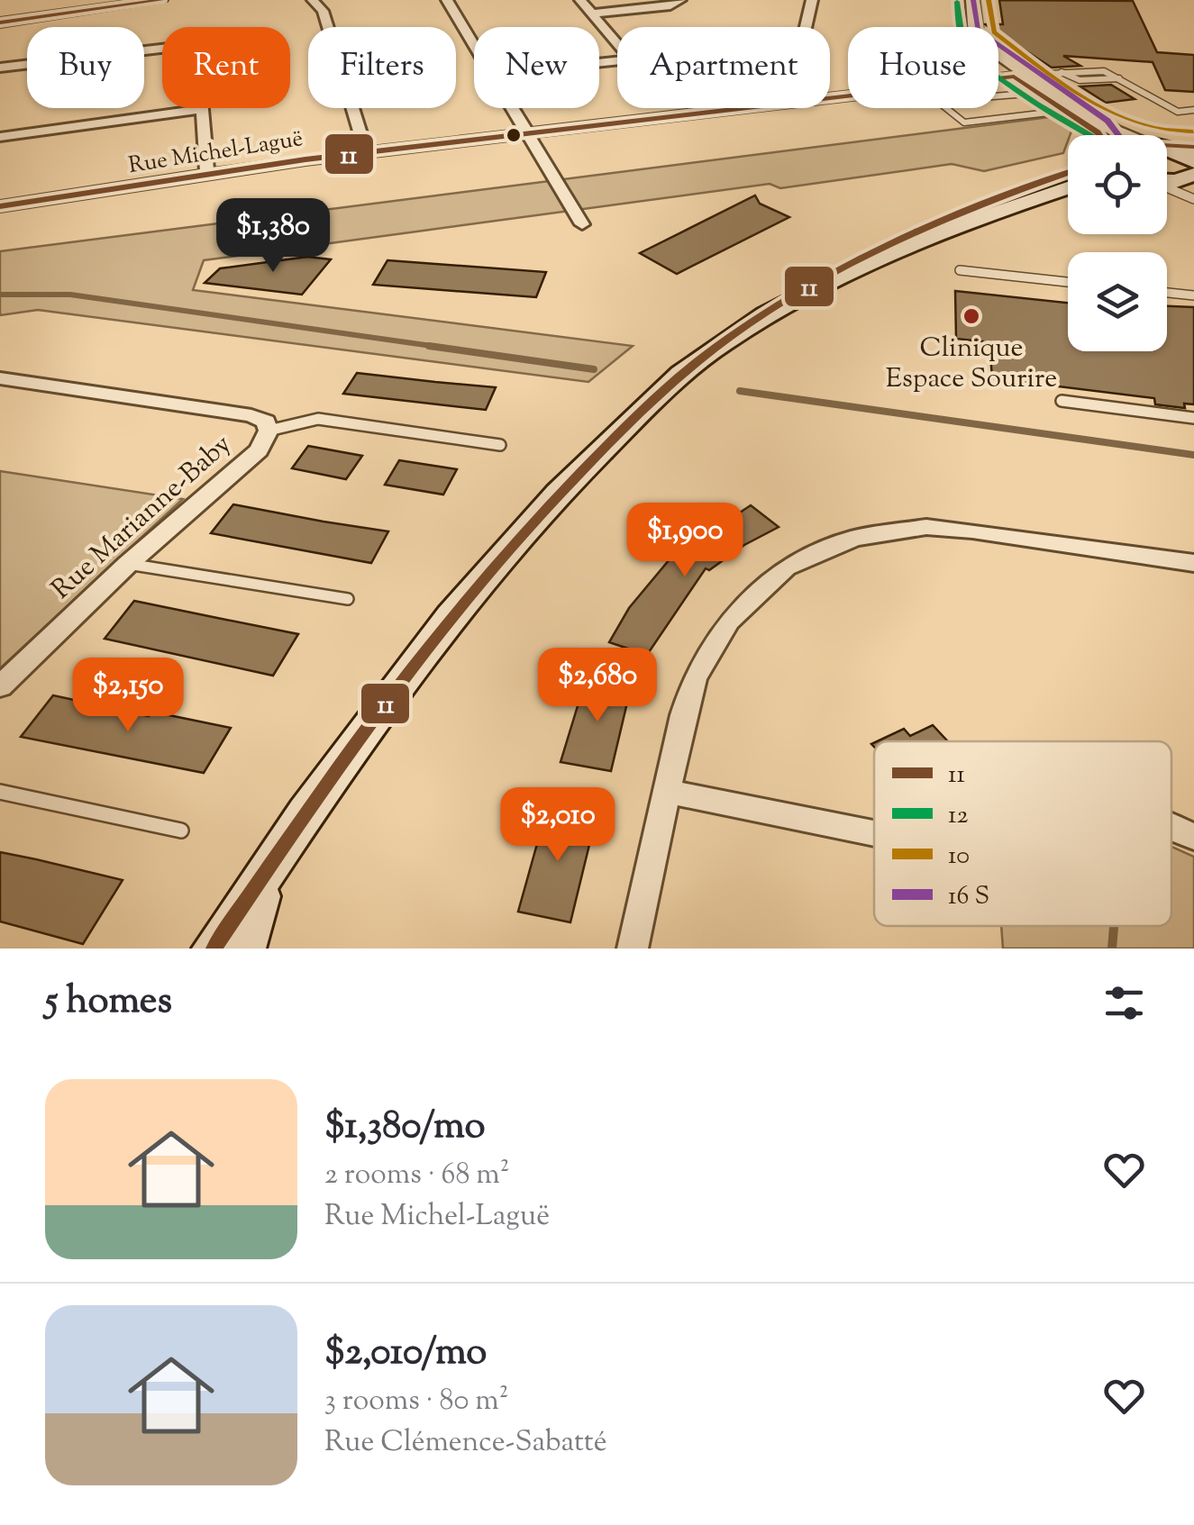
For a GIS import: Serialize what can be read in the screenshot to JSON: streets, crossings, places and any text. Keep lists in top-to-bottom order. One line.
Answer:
{"streets":{"street":["Rue Michel-Laguë","Rue Marianne-Baby"]},"places":["Clinique Espace Sourire"],"lines":["transit line 11","transit line 10","transit line 12"],"legend":["11","12","10","16 S"],"page":{"chip":["Buy","Rent","Filters","New","Apartment","House"],"price":["$1,380","$1,900","$2,680","$2,150","$2,010"],"heading":"5 homes","list":[{"name":"$1,380/mo","note":"2 rooms · 68 m² · Rue Michel-Laguë"},{"name":"$2,010/mo","note":"3 rooms · 80 m² · Rue Clémence-Sabatté"}]}}
